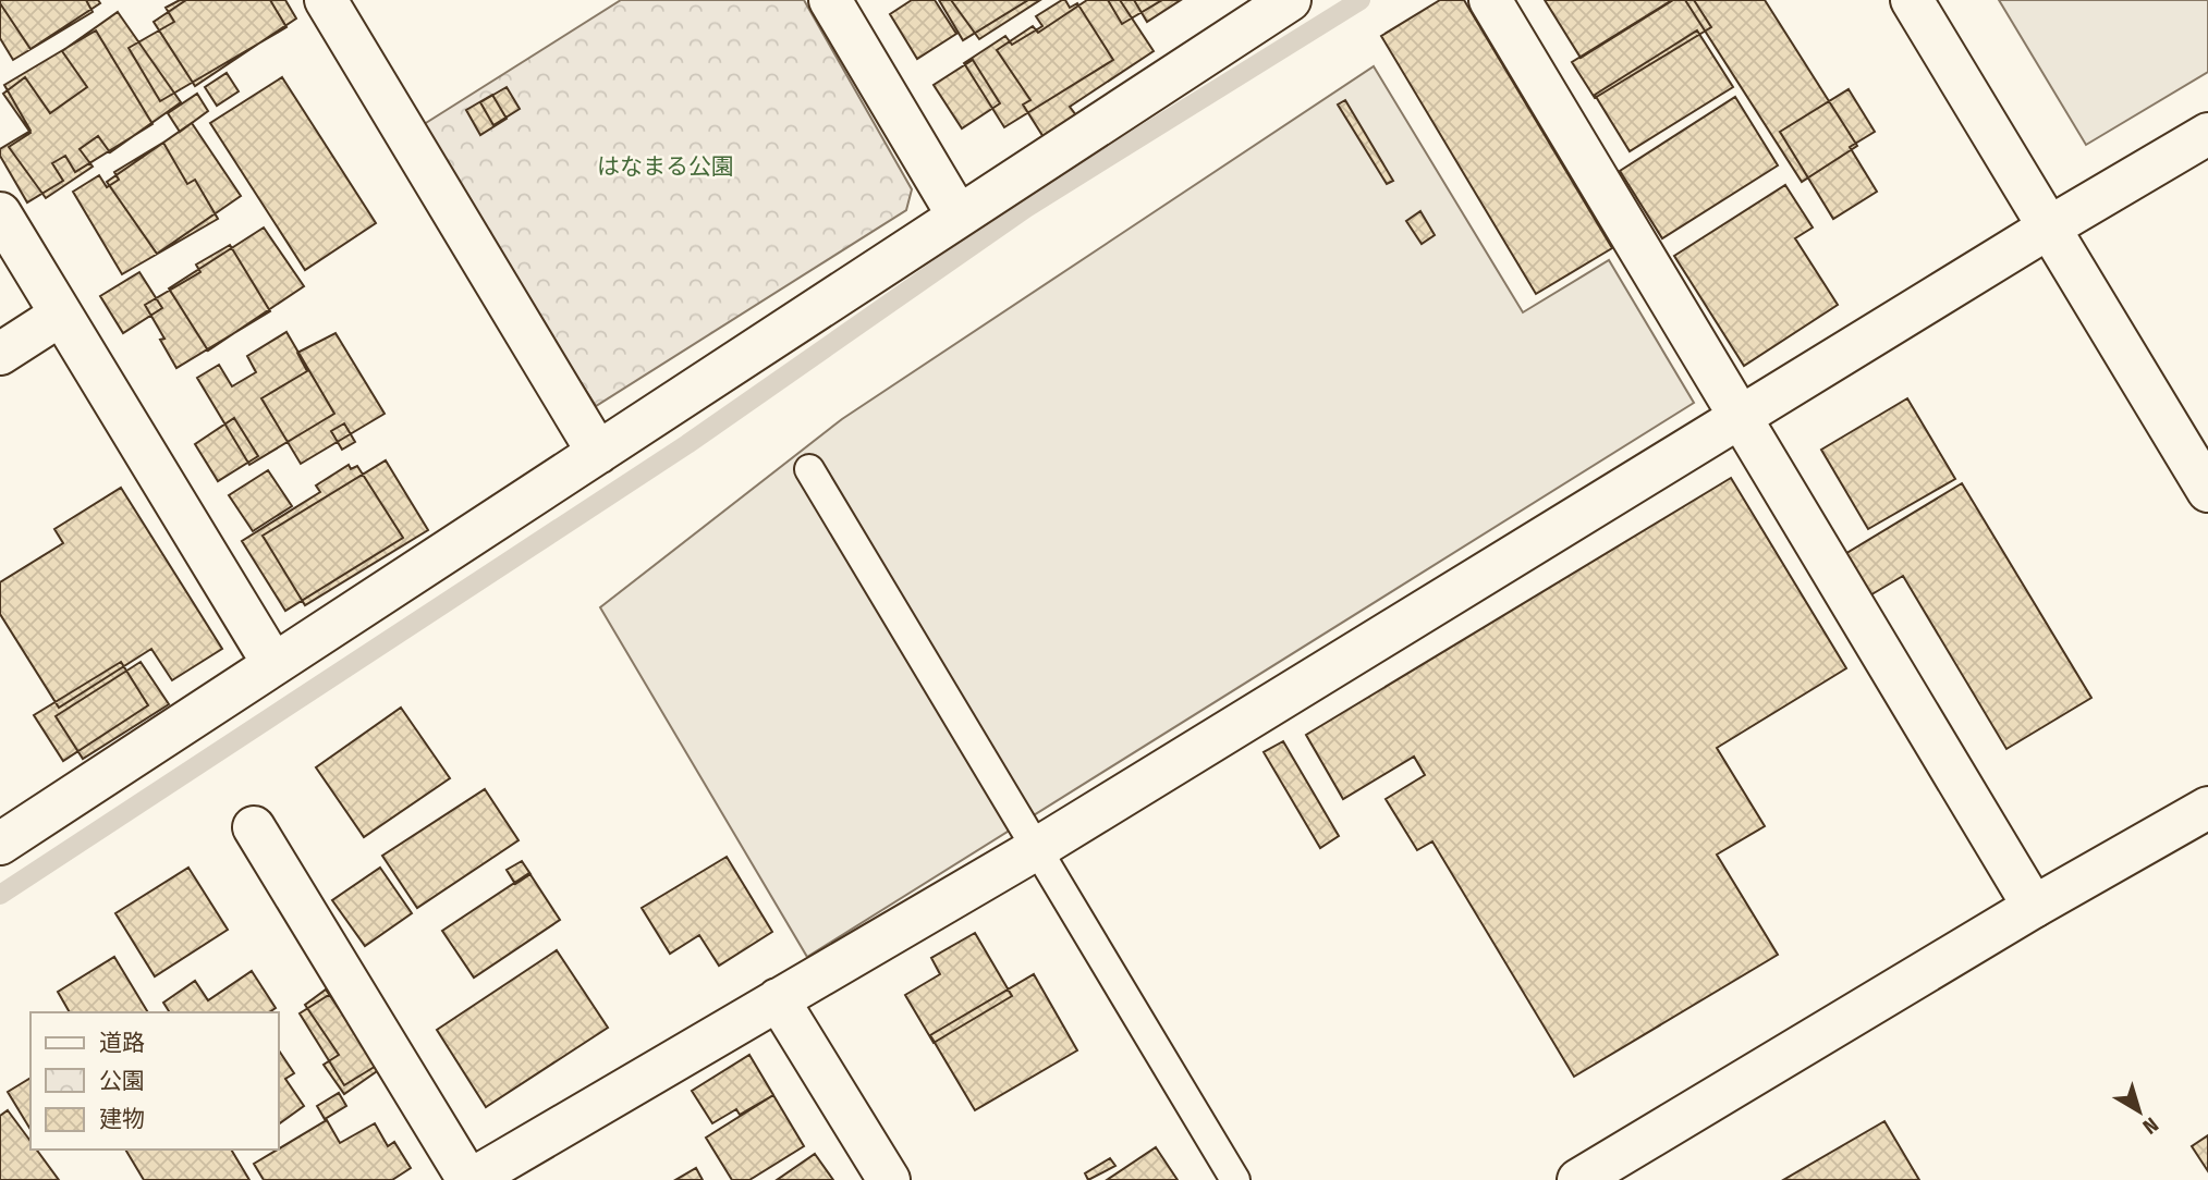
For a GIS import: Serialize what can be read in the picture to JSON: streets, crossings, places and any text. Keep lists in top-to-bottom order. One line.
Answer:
{"parks":["はなまる公園"],"legend":["道路","公園","建物"],"north":"bottom right"}
